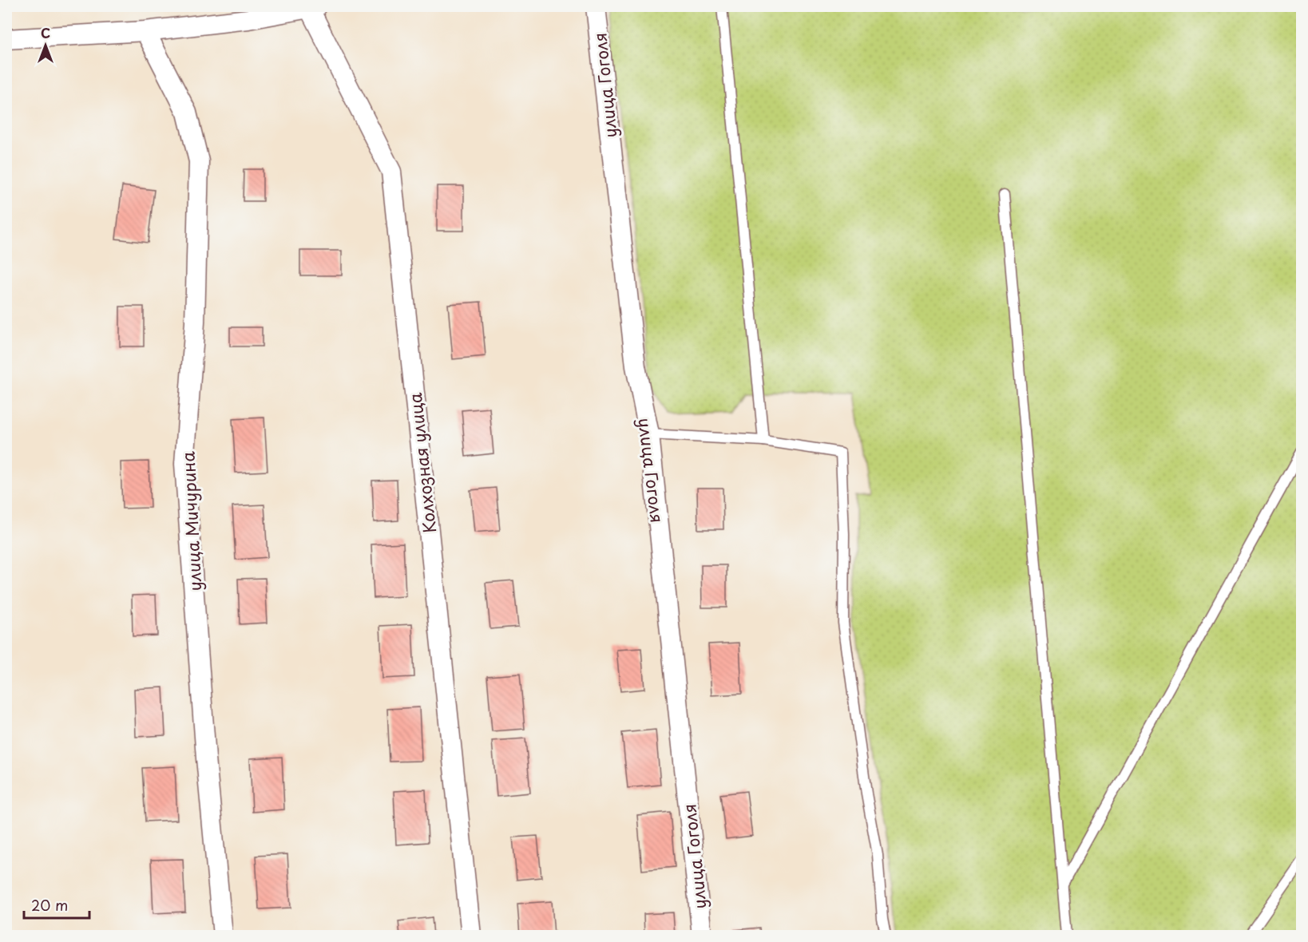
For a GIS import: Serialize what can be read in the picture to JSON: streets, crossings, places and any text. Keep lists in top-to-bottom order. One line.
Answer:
{"streets":{"street":["улица Гоголя","Колхозная улица","улица Мичурина"]},"scale_bar":"20 m","north":"top"}
